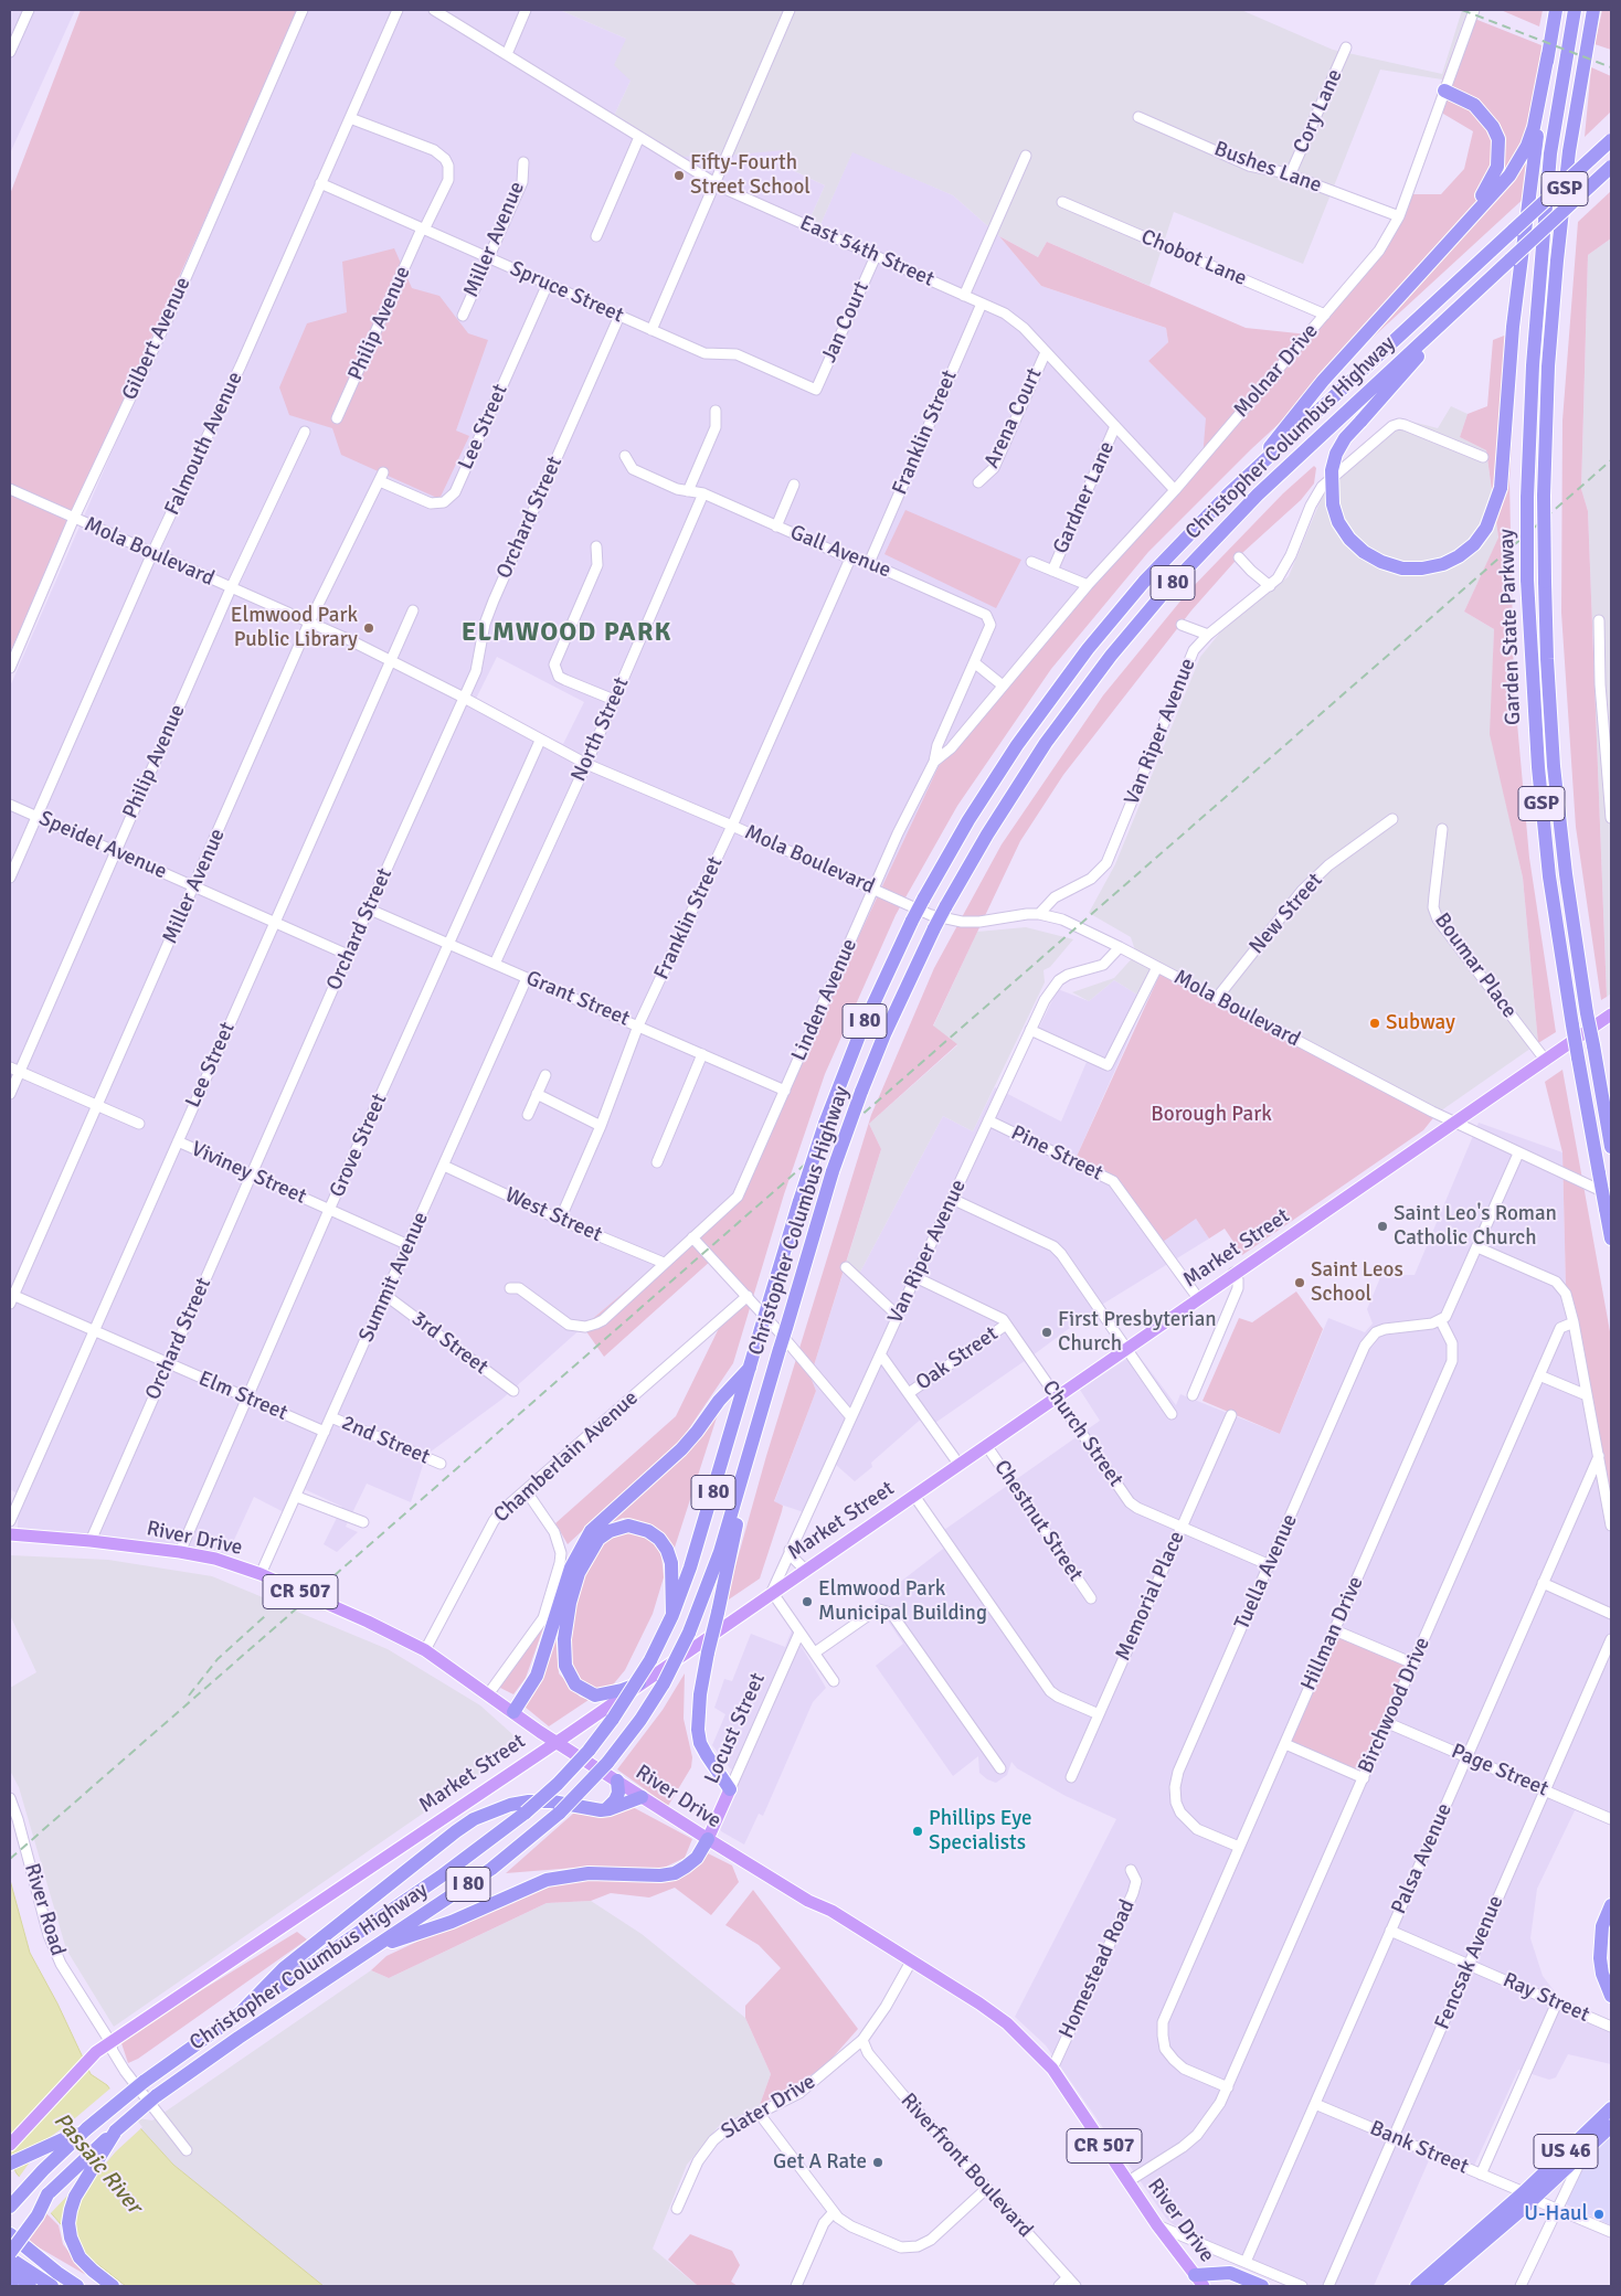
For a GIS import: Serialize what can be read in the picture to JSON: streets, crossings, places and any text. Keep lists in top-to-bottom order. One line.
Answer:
{"streets":{"highway":["GSP","Christopher Columbus Highway","I 80","Garden State Parkway","US 46"],"main road":["Market Street","River Drive","CR 507","Locust Street"],"street":["Cory Lane","Bushes Lane","Miller Avenue","East 54th Street","Chobot Lane","Spruce Street","Jan Court","Philip Avenue","Gilbert Avenue","Molnar Drive","Arena Court","Lee Street","Franklin Street","Falmouth Avenue","Gardner Lane","Orchard Street","Mola Boulevard","Gall Avenue","North Street","Van Riper Avenue","Speidel Avenue","New Street","Boumar Place","Grant Street","Linden Avenue","Grove Street","Pine Street","Viviney Street","West Street","Summit Avenue","3rd Street","Oak Street","Elm Street","Church Street","2nd Street","Chamberlain Avenue","Chestnut Street","Tuella Avenue","Memorial Place","Hillman Drive","Birchwood Drive","Page Street","Palsa Avenue","River Road","Fencsak Avenue","Homestead Road","Ray Street","Slater Drive","Bank Street","Riverfront Boulevard"]},"crossings":[["Cory Lane","Bushes Lane"],["Bushes Lane","Molnar Drive"],["Miller Avenue","Spruce Street"],["Miller Avenue","Lee Street"],["Miller Avenue","Mola Boulevard"],["Miller Avenue","Speidel Avenue"],["Miller Avenue","Elm Street"],["East 54th Street","Jan Court"],["East 54th Street","Molnar Drive"],["East 54th Street","Arena Court"],["East 54th Street","Franklin Street"],["East 54th Street","Gardner Lane"],["Chobot Lane","Molnar Drive"],["Spruce Street","Jan Court"],["Spruce Street","Philip Avenue"],["Spruce Street","Lee Street"],["Spruce Street","Falmouth Avenue"],["Spruce Street","Orchard Street"],["Philip Avenue","Falmouth Avenue"],["Philip Avenue","Mola Boulevard"],["Philip Avenue","Speidel Avenue"],["Gilbert Avenue","Mola Boulevard"],["Molnar Drive","Linden Avenue"],["Lee Street","Mola Boulevard"],["Lee Street","Speidel Avenue"],["Lee Street","Viviney Street"],["Lee Street","Elm Street"],["Franklin Street","Mola Boulevard"],["Franklin Street","Gall Avenue"],["Franklin Street","Grant Street"],["Franklin Street","West Street"],["Falmouth Avenue","Mola Boulevard"],["Falmouth Avenue","Speidel Avenue"],["Orchard Street","Mola Boulevard"],["Orchard Street","Speidel Avenue"],["Orchard Street","Grant Street"],["Orchard Street","Viviney Street"],["Orchard Street","Elm Street"],["Orchard Street","River Drive"],["Mola Boulevard","North Street"],["Mola Boulevard","Van Riper Avenue"],["Mola Boulevard","New Street"],["Mola Boulevard","Linden Avenue"],["Mola Boulevard","Grove Street"],["Mola Boulevard","Market Street"],["Gall Avenue","North Street"],["Gall Avenue","Linden Avenue"],["North Street","Grant Street"],["Van Riper Avenue","Pine Street"],["Van Riper Avenue","Market Street"],["Van Riper Avenue","Church Street"],["Van Riper Avenue","Chestnut Street"],["Boumar Place","Market Street"],["Grant Street","Linden Avenue"],["Grant Street","Grove Street"],["Grant Street","Summit Avenue"],["Linden Avenue","West Street"],["Grove Street","Viviney Street"],["Grove Street","Elm Street"],["Grove Street","River Drive"],["Pine Street","Market Street"],["Viviney Street","Summit Avenue"],["West Street","Summit Avenue"],["Market Street","Church Street"],["Market Street","Chestnut Street"],["Market Street","River Drive"],["Market Street","River Road"],["Summit Avenue","3rd Street"],["Summit Avenue","Elm Street"],["Summit Avenue","2nd Street"],["Summit Avenue","River Drive"],["Oak Street","Church Street"],["Oak Street","Chestnut Street"],["Church Street","Tuella Avenue"],["Church Street","Memorial Place"],["Chamberlain Avenue","River Drive"],["River Drive","Birchwood Drive"],["River Drive","Locust Street"],["River Drive","Homestead Road"],["River Drive","Slater Drive"],["Tuella Avenue","Hillman Drive"],["Hillman Drive","Birchwood Drive"],["Birchwood Drive","Page Street"],["Page Street","Palsa Avenue"],["Page Street","Fencsak Avenue"],["Palsa Avenue","Ray Street"],["Palsa Avenue","Bank Street"],["Fencsak Avenue","Ray Street"],["Fencsak Avenue","Bank Street"],["Slater Drive","Riverfront Boulevard"],["Bank Street","US 46"]],"districts":["ELMWOOD PARK"],"water":["Passaic River"],"parks":["Borough Park"],"places":["Fifty-Fourth Street School","Elmwood Park Public Library","Subway","Saint Leo's Roman Catholic Church","Saint Leos School","First Presbyterian Church","Elmwood Park Municipal Building","Phillips Eye Specialists","Get A Rate","U-Haul"]}
